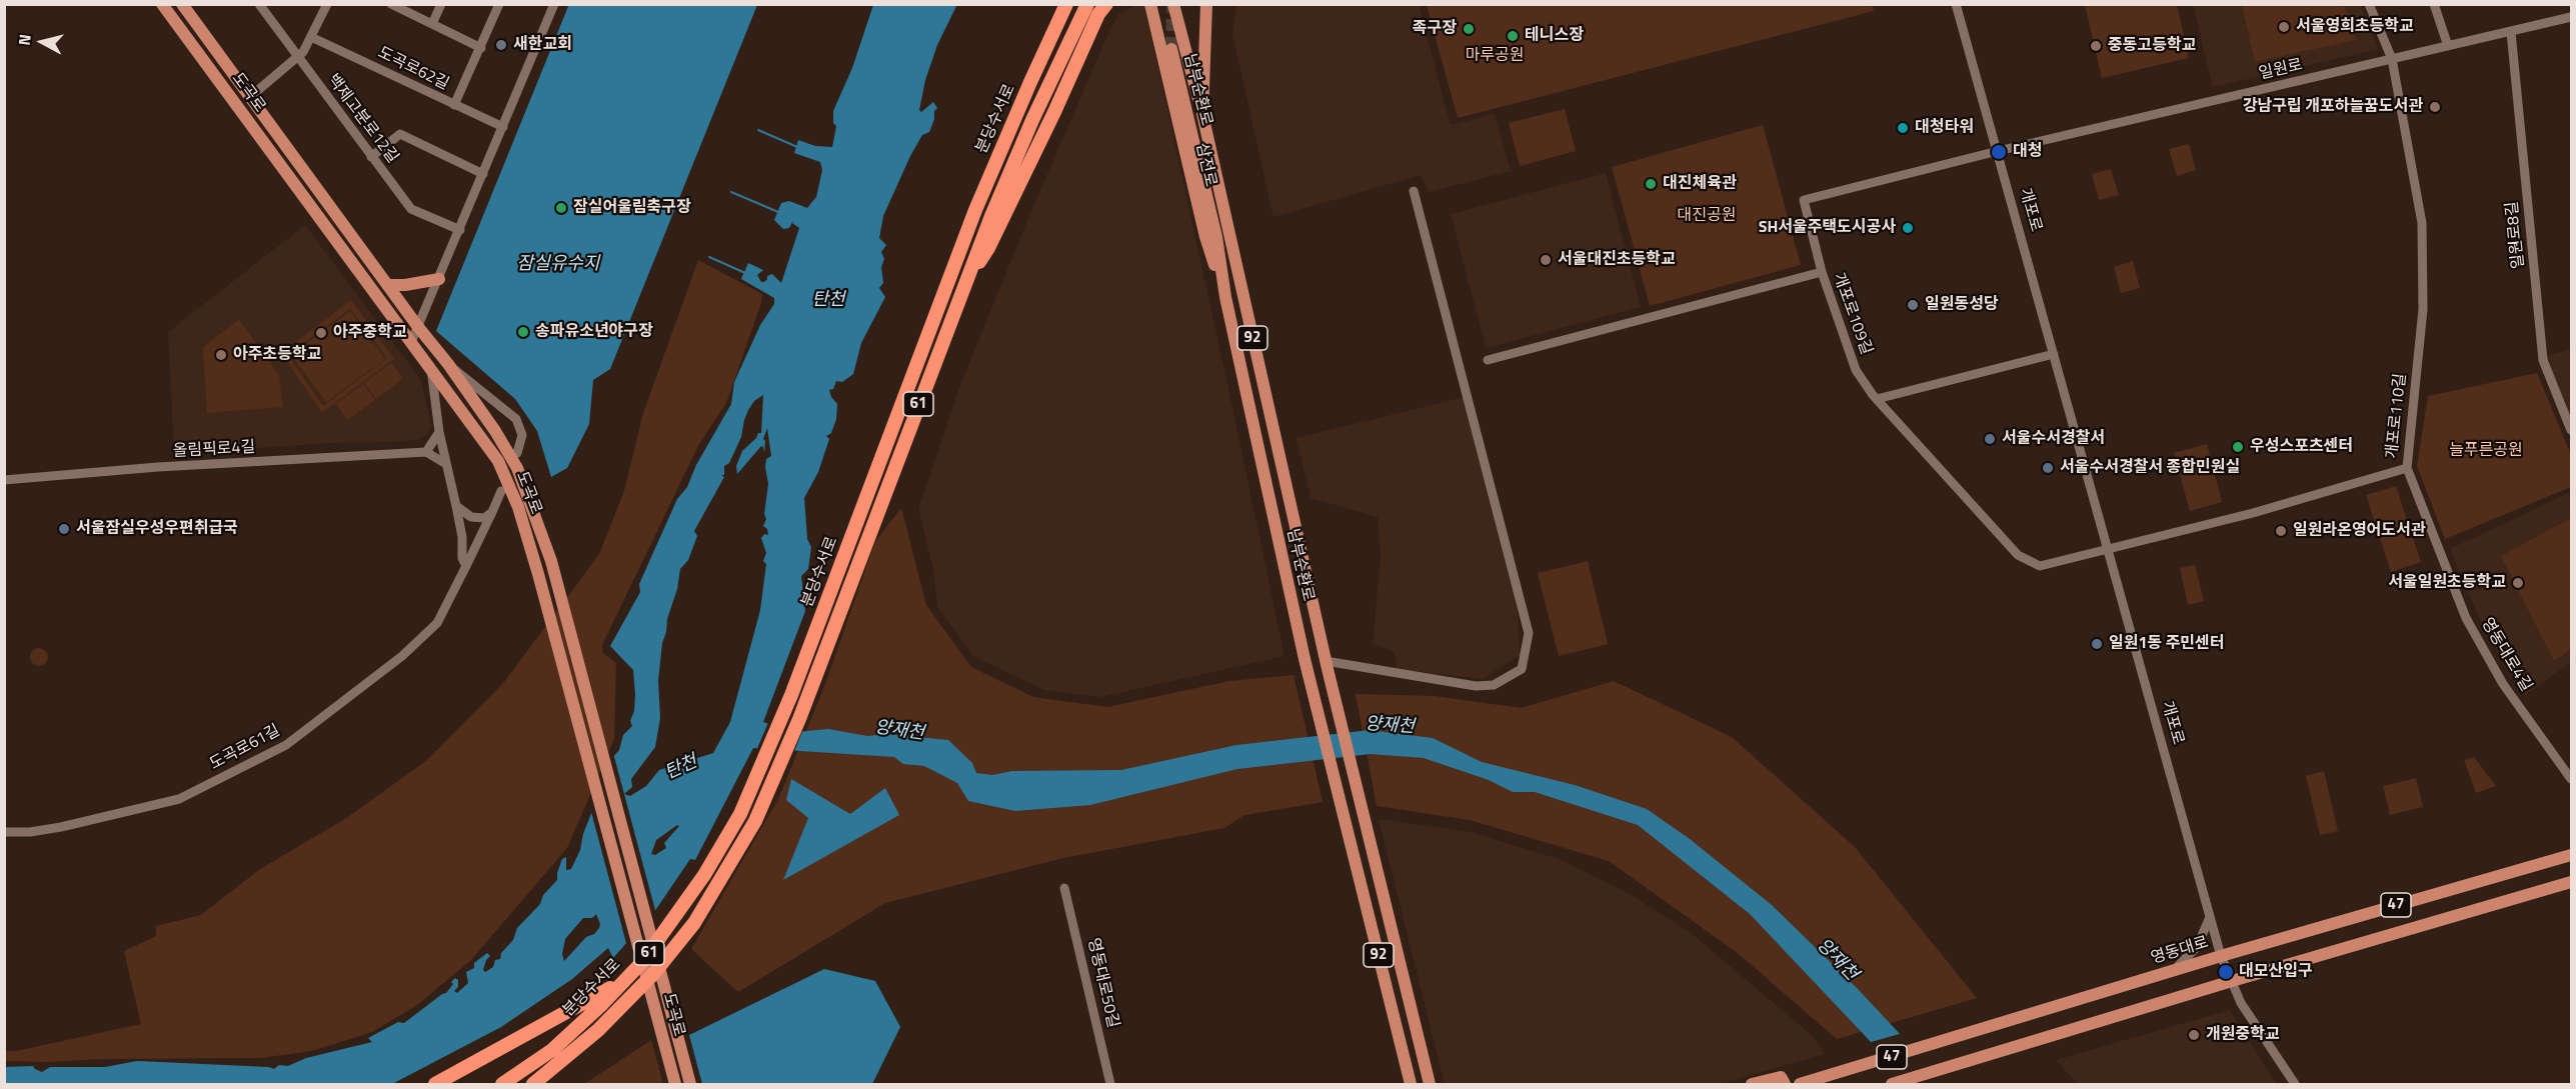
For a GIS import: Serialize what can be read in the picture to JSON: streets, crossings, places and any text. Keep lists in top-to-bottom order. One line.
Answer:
{"streets":{"highway":["분당수서로","61"],"main road":["남부순환로","도곡로","삼전로","92","47","영동대로"],"street":["도곡로62길","일원로","백제고분로12길","개포로","일원로8길","개포로109길","개포로110길","올림픽로4길","영동대로4길","도곡로61길","영동대로50길"]},"crossings":[["일원로","개포로"],["일원로","일원로8길"],["일원로","개포로109길"],["일원로","개포로110길"],["남부순환로","삼전로"],["개포로","개포로109길"],["개포로","개포로110길"],["개포로","47"],["개포로","영동대로"],["개포로109길","개포로110길"],["개포로110길","영동대로4길"]],"water":["잠실유수지","탄천","양재천"],"parks":["마루공원","대진공원","늘푸른공원"],"places":["서울영희초등학교","족구장","테니스장","새한교회","중동고등학교","강남구립 개포하늘꿈도서관","대청타워","대청","대진체육관","잠실어울림축구장","SH서울주택도시공사","서울대진초등학교","일원동성당","송파유소년야구장","아주중학교","아주초등학교","서울수서경찰서","우성스포츠센터","서울수서경찰서 종합민원실","서울잠실우성우편취급국","일원라온영어도서관","서울일원초등학교","일원1동 주민센터","대모산입구","개원중학교"],"north":"left"}
